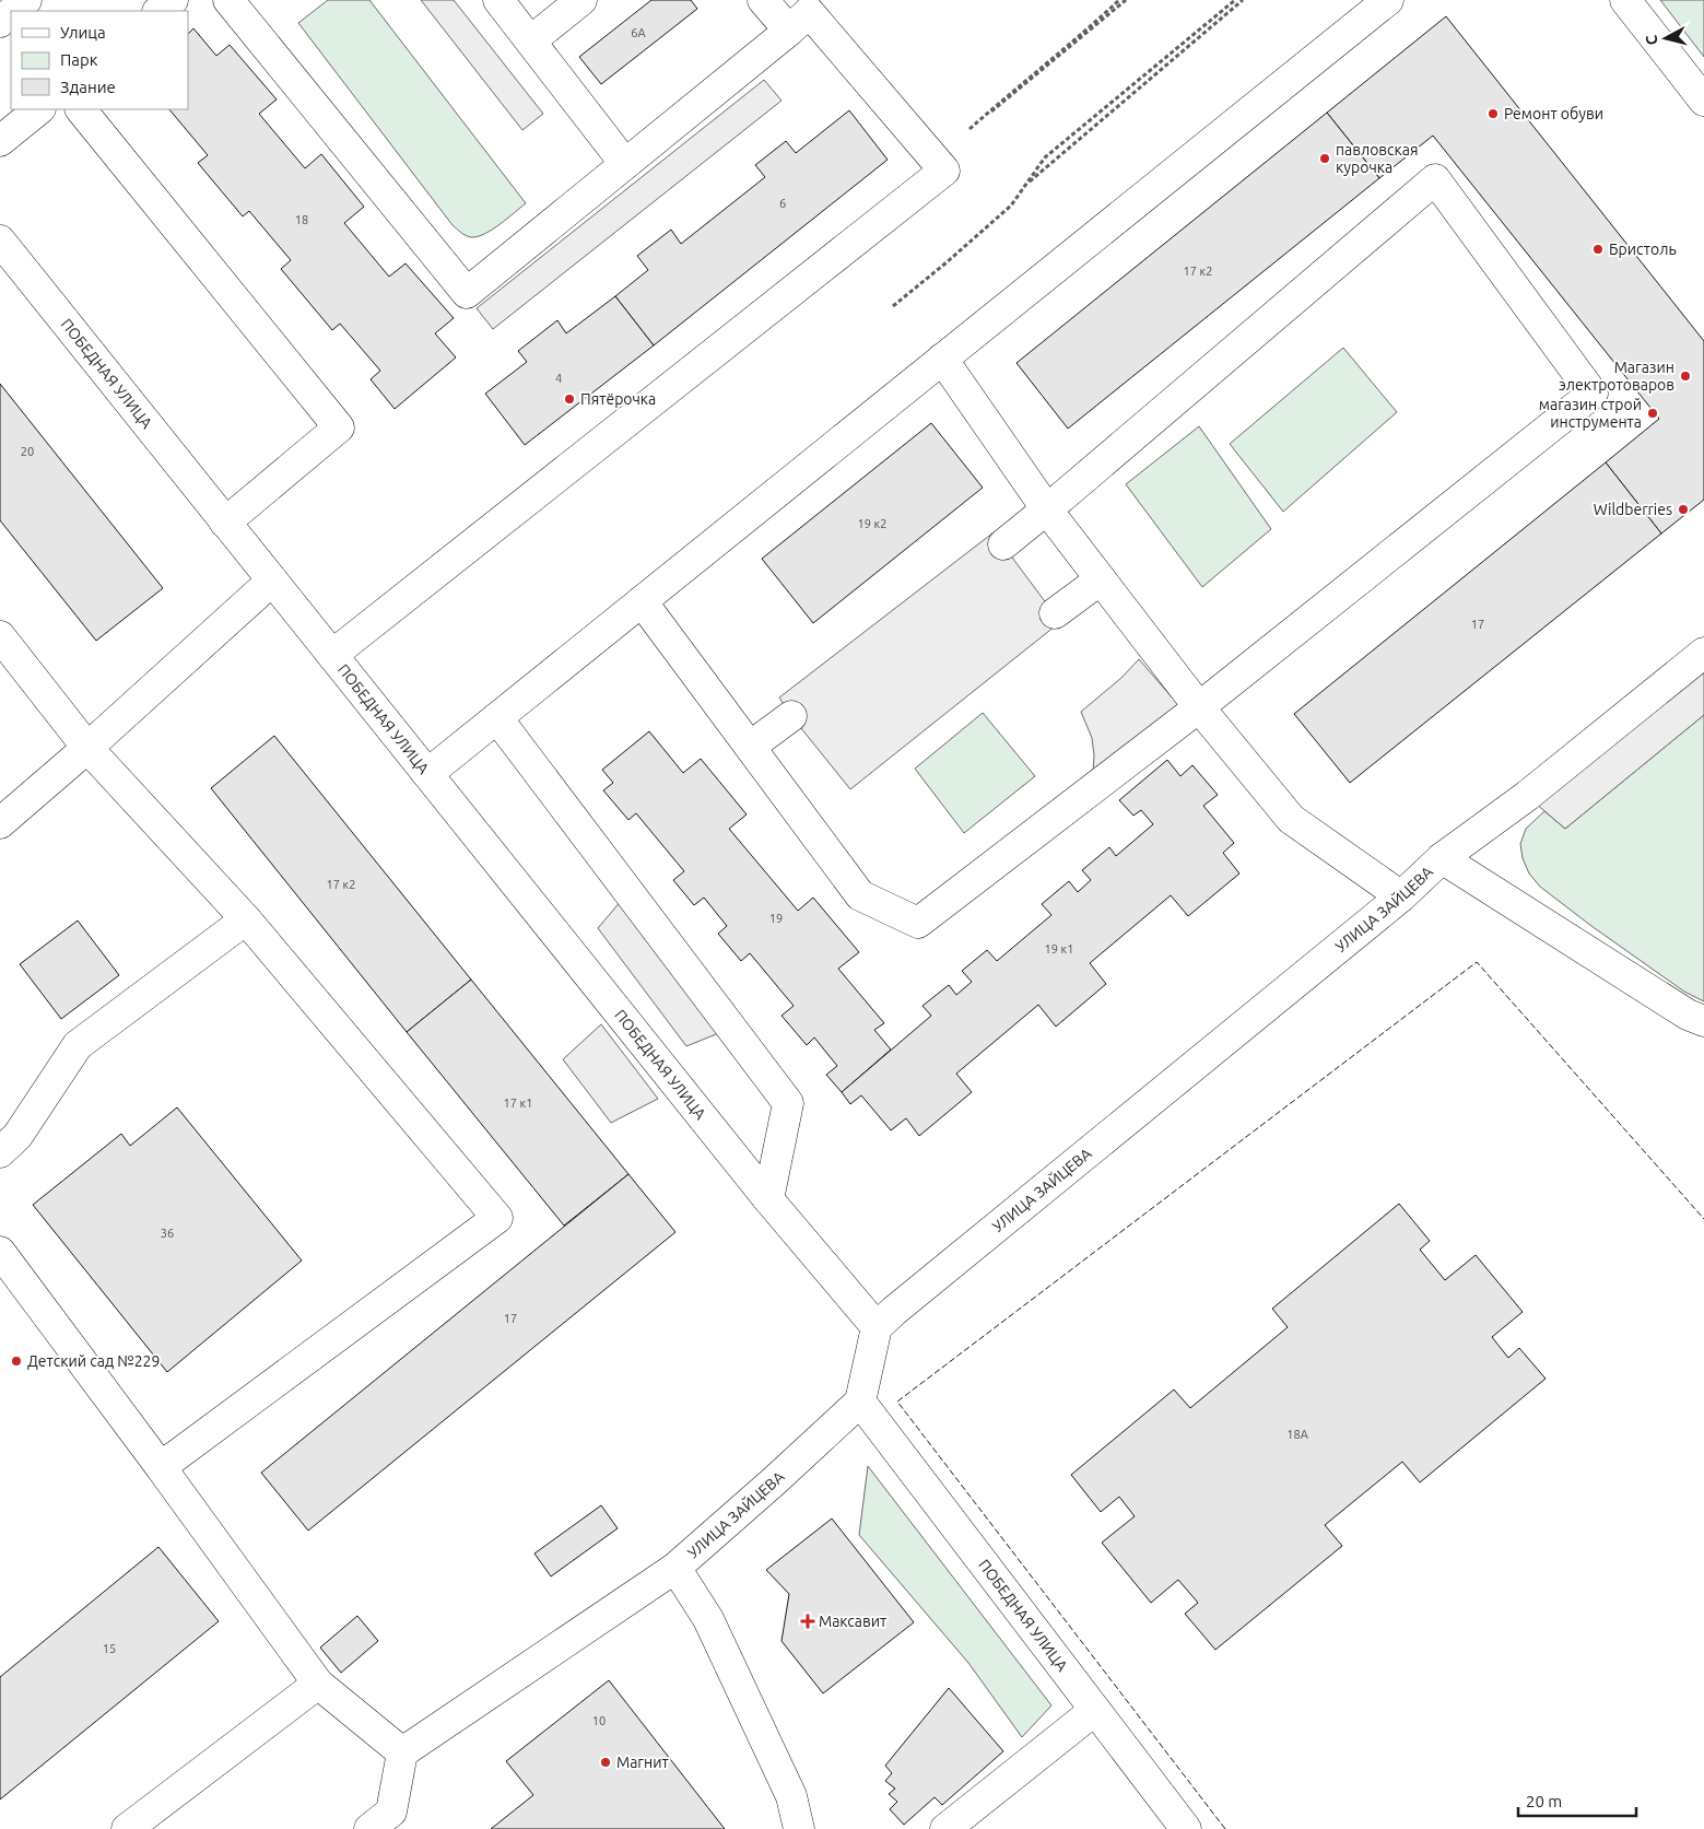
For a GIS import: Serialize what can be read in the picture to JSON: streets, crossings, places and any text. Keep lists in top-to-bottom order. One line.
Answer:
{"streets":{"street":["ПОБЕДНАЯ УЛИЦА","УЛИЦА ЗАЙЦЕВА"]},"crossings":[["ПОБЕДНАЯ УЛИЦА","УЛИЦА ЗАЙЦЕВА"]],"places":{"other":["Ремонт обуви","павловская курочка","Бристоль","Магазин электротоваров","Пятёрочка","магазин строй инструмента","Wildberries","Детский сад №229","Магнит"],"health":["Максавит"]},"house_numbers":["6А","6","18","17 к2","4","20","19 к2","17","17 к2","19","19 к1","17 к1","36","17","18А","15","10"],"legend":["Улица","Парк","Здание"],"scale_bar":"20 m","north":"left"}
